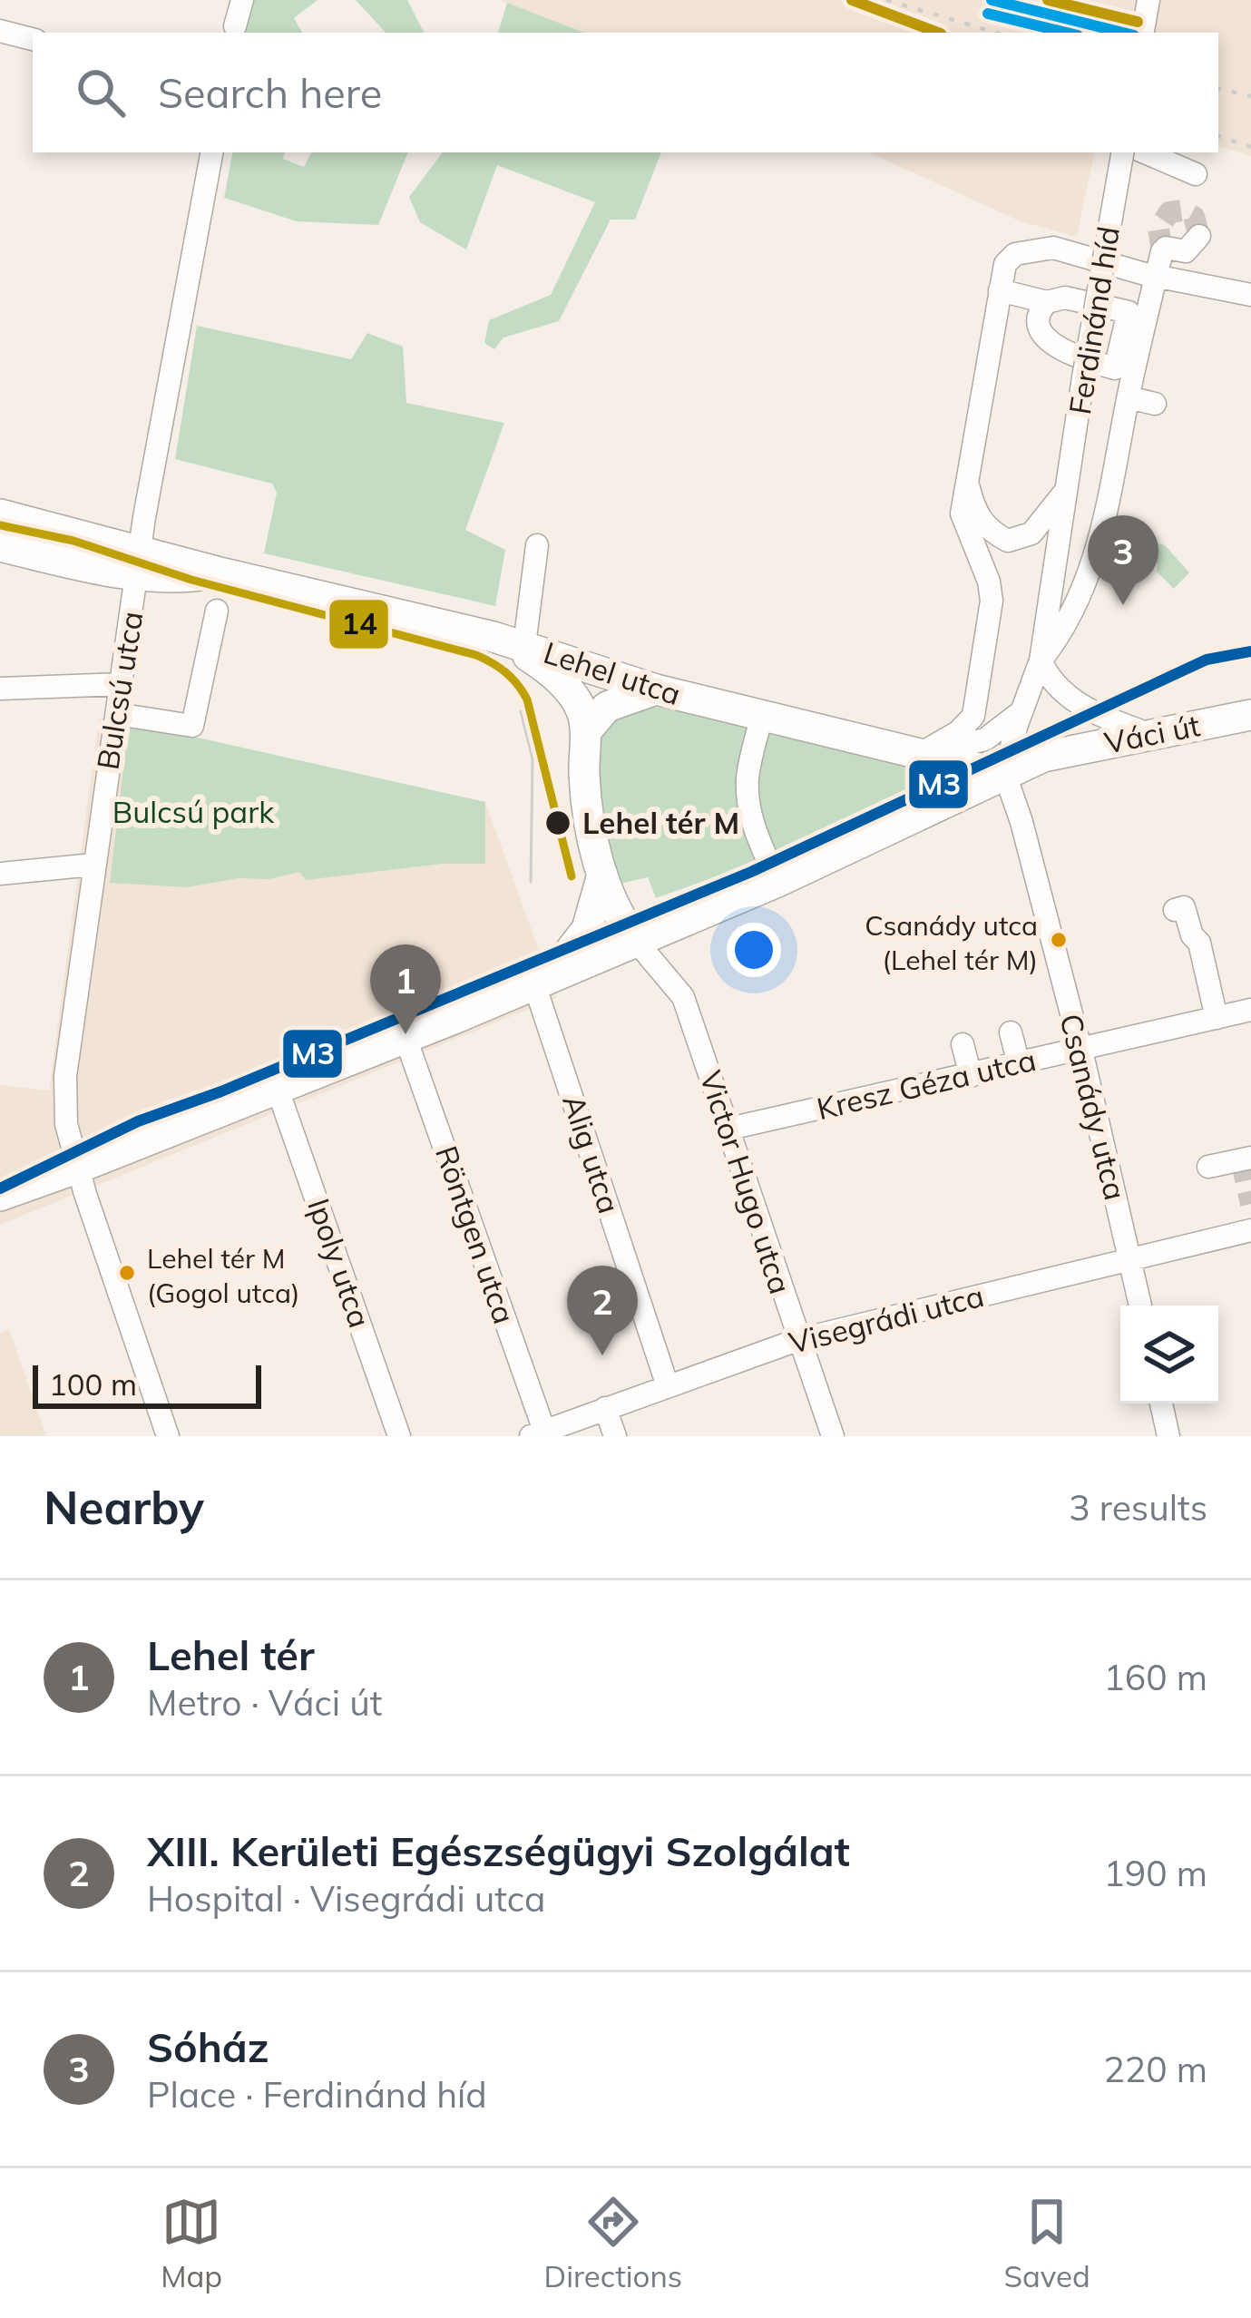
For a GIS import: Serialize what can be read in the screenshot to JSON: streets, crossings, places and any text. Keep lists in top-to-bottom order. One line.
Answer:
{"streets":{"main road":["Lehel utca","Váci út"],"street":["Ferdinánd híd","Bulcsú utca","Kresz Géza utca","Csanády utca","Alig utca","Victor Hugo utca","Röntgen utca","Ipoly utca","Visegrádi utca"]},"crossings":[["Ferdinánd híd","Lehel utca"],["Ferdinánd híd","Váci út"],["Ferdinánd híd","Csanády utca"],["Lehel utca","Bulcsú utca"],["Lehel utca","Váci út"],["Lehel utca","Csanády utca"],["Bulcsú utca","Váci út"],["Váci út","Csanády utca"],["Váci út","Alig utca"],["Váci út","Victor Hugo utca"],["Váci út","Röntgen utca"],["Váci út","Ipoly utca"],["Kresz Géza utca","Csanády utca"],["Kresz Géza utca","Victor Hugo utca"],["Csanády utca","Visegrádi utca"],["Alig utca","Visegrádi utca"],["Victor Hugo utca","Visegrádi utca"],["Röntgen utca","Visegrádi utca"]],"parks":["Bulcsú park"],"places":["Lehel tér M","Csanády utca (Lehel tér M)","Lehel tér M (Gogol utca)"],"lines":["transit line 14","transit line M3"],"scale_bar":"100 m","page":{"search":"Search here","pins":["3","1","2"],"scale":"100 m","heading":["Nearby","3 results"],"list":[{"mark":"1","name":"Lehel tér","note":"Metro · Váci út","value":"160 m"},{"mark":"2","name":"XIII. Kerületi Egészségügyi Szolgálat","note":"Hospital · Visegrádi utca","value":"190 m"},{"mark":"3","name":"Sóház","note":"Place · Ferdinánd híd","value":"220 m"}],"nav":["Map","Directions","Saved"]}}
